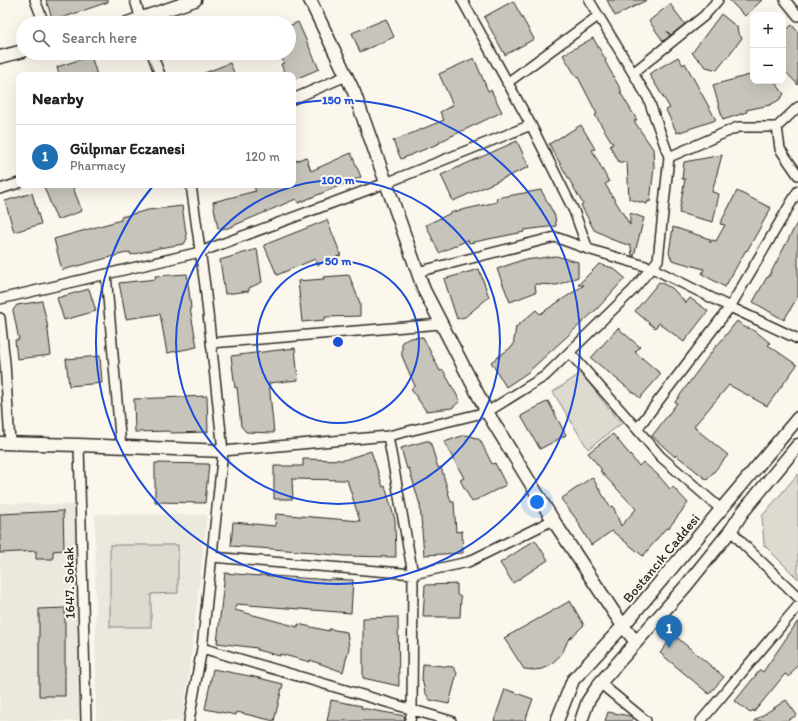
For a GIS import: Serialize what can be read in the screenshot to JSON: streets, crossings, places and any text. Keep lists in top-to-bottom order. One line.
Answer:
{"streets":{"street":["Bostancık Caddesi","1647. Sokak"]},"page":{"map_buttons":["+","−"],"search":"Search here","heading":"Nearby","list":[{"mark":"1","name":"Gülpınar Eczanesi","note":"Pharmacy","value":"120 m"}],"pins":"1"},"rings":["150 m","100 m","50 m"]}
